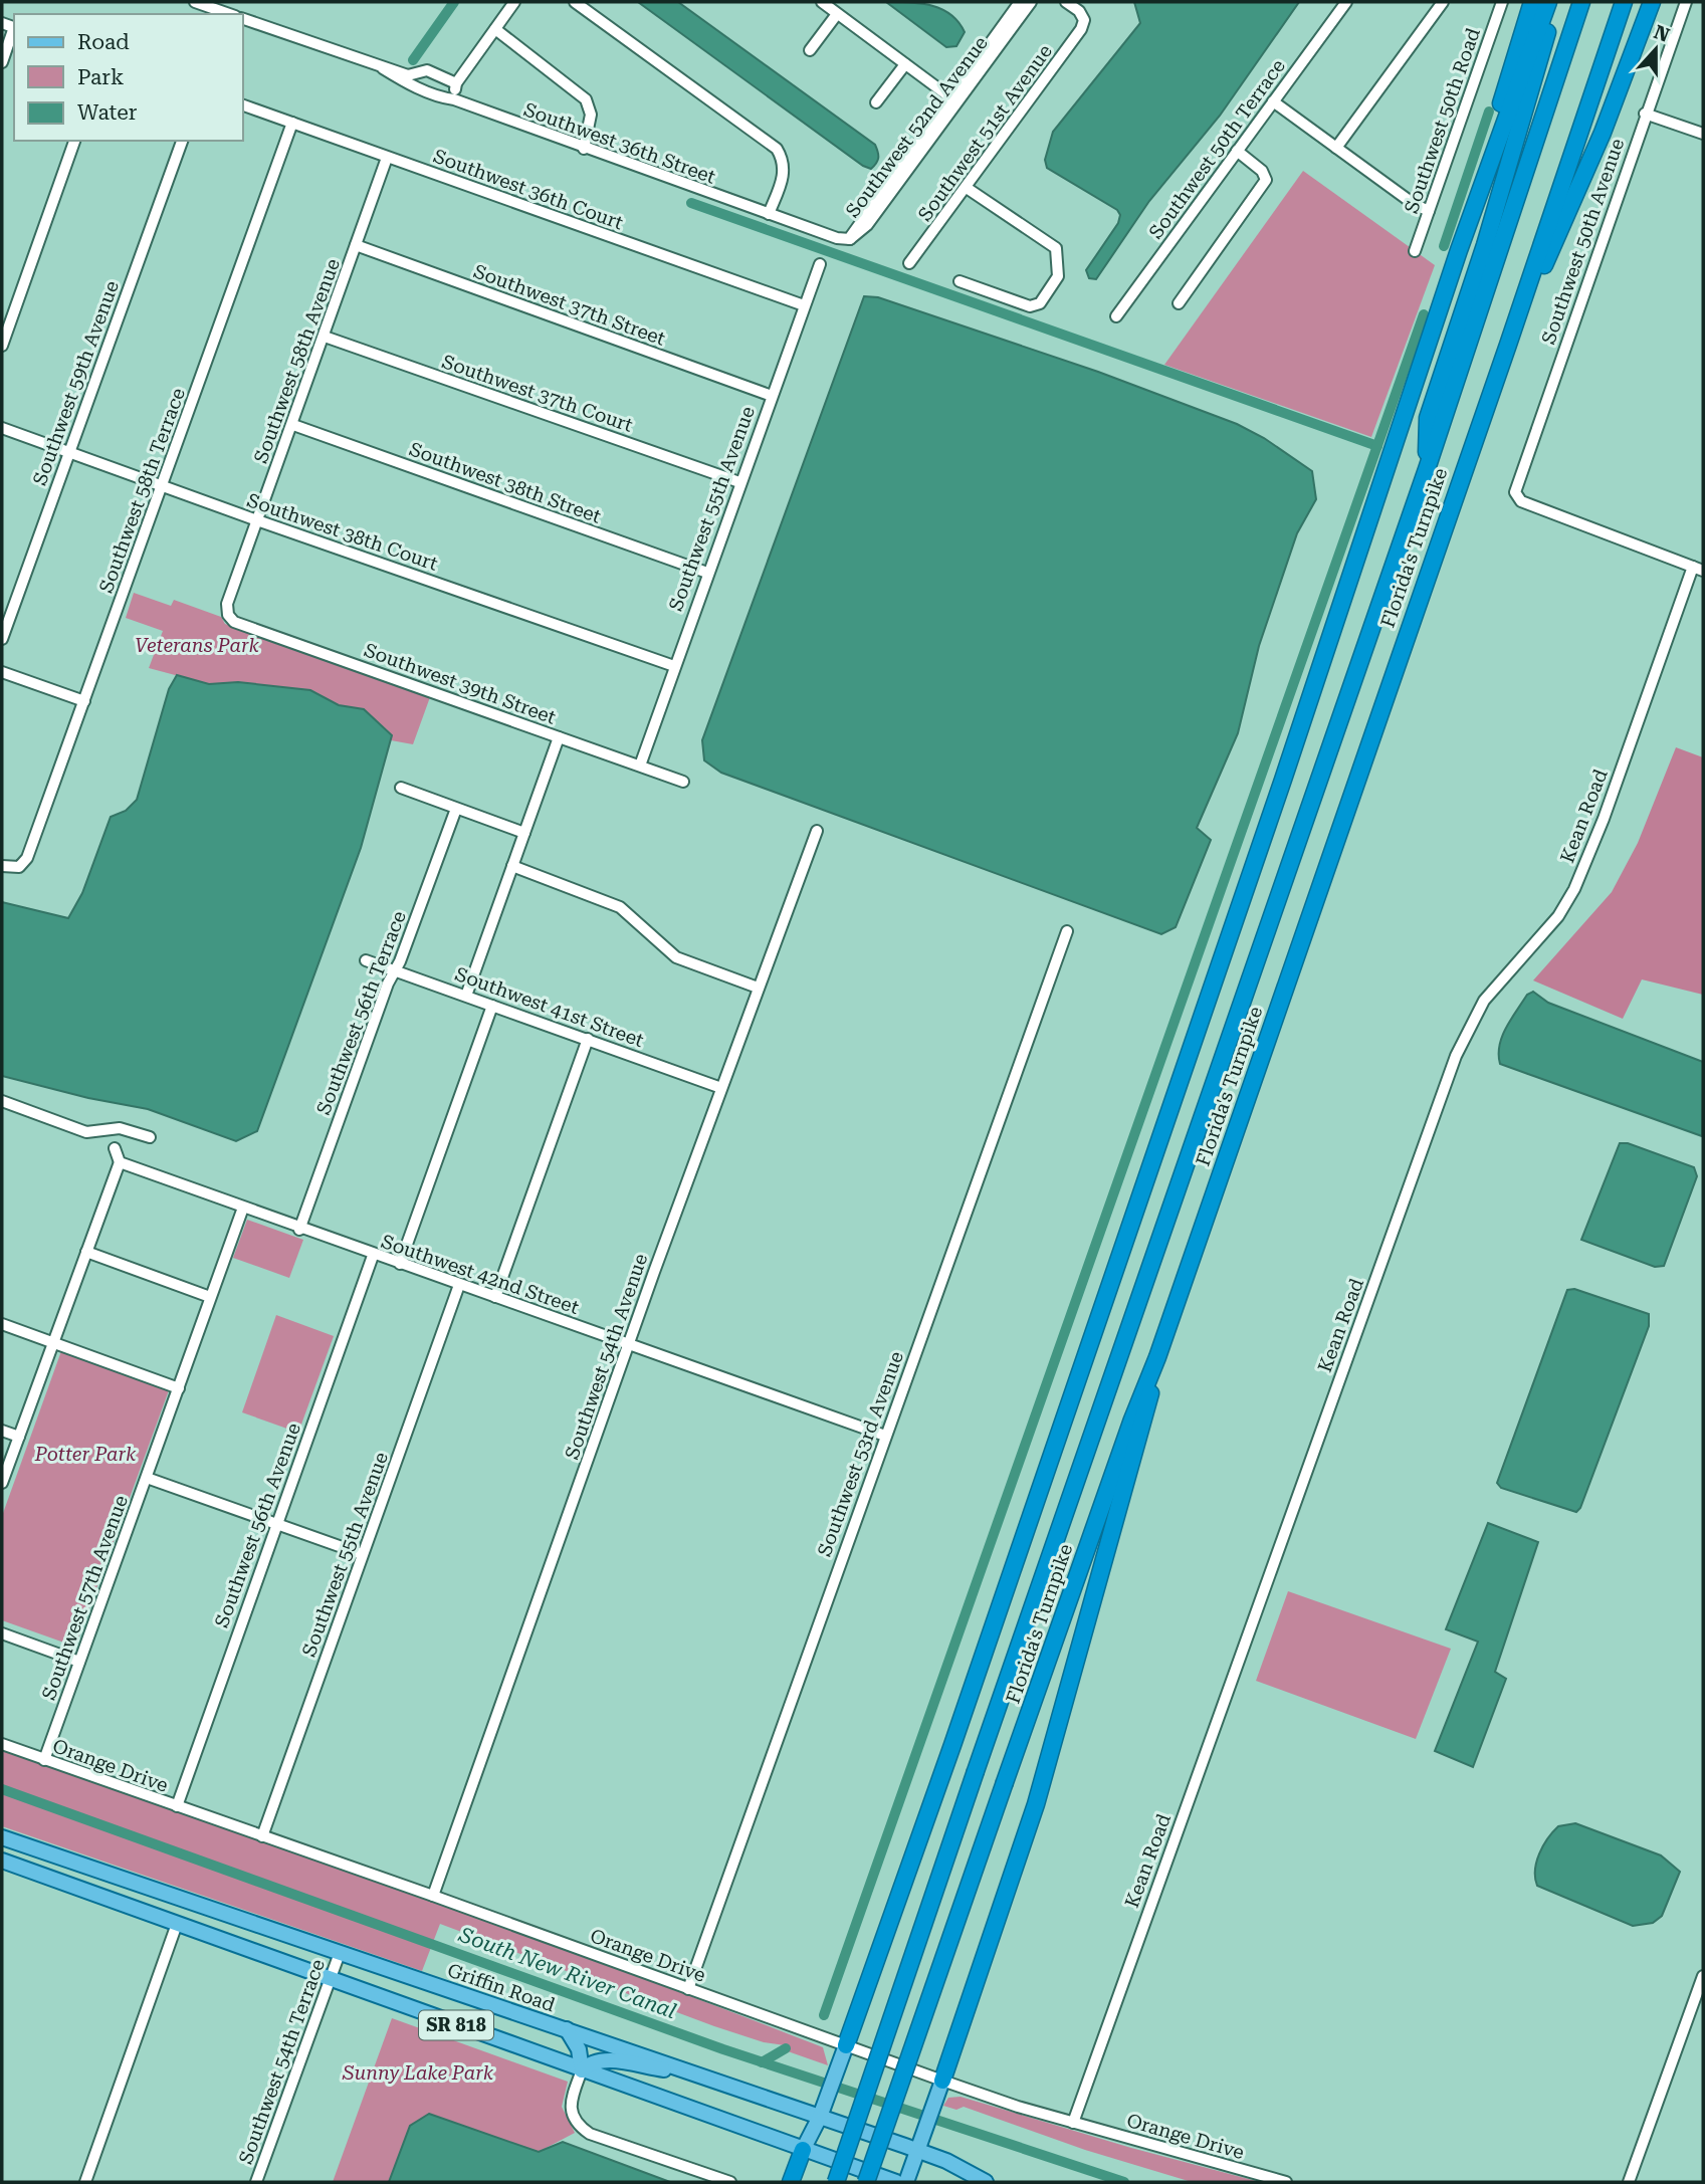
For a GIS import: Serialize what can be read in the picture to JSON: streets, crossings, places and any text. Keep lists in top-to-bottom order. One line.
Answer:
{"streets":{"highway":["Florida's Turnpike"],"main road":["Griffin Road","SR 818"],"street":["Southwest 50th Road","Southwest 52nd Avenue","Southwest 51st Avenue","Southwest 36th Street","Southwest 50th Terrace","Southwest 36th Court","Southwest 50th Avenue","Southwest 37th Street","Southwest 58th Avenue","Southwest 59th Avenue","Southwest 37th Court","Southwest 38th Street","Southwest 58th Terrace","Southwest 55th Avenue","Southwest 38th Court","Southwest 39th Street","Kean Road","Southwest 41st Street","Southwest 56th Terrace","Southwest 42nd Street","Southwest 54th Avenue","Southwest 53rd Avenue","Southwest 56th Avenue","Southwest 57th Avenue","Orange Drive","Southwest 54th Terrace"]},"crossings":[["Southwest 52nd Avenue","Southwest 36th Street"],["Southwest 36th Court","Southwest 58th Avenue"],["Southwest 36th Court","Southwest 58th Terrace"],["Southwest 36th Court","Southwest 55th Avenue"],["Southwest 50th Avenue","Kean Road"],["Southwest 37th Street","Southwest 58th Avenue"],["Southwest 37th Street","Southwest 55th Avenue"],["Southwest 58th Avenue","Southwest 37th Court"],["Southwest 58th Avenue","Southwest 38th Street"],["Southwest 58th Avenue","Southwest 38th Court"],["Southwest 58th Avenue","Southwest 39th Street"],["Southwest 59th Avenue","Southwest 38th Court"],["Southwest 37th Court","Southwest 55th Avenue"],["Southwest 38th Street","Southwest 55th Avenue"],["Southwest 58th Terrace","Southwest 38th Court"],["Southwest 55th Avenue","Southwest 38th Court"],["Southwest 55th Avenue","Southwest 39th Street"],["Southwest 55th Avenue","Southwest 42nd Street"],["Southwest 55th Avenue","Orange Drive"],["Kean Road","Orange Drive"],["Southwest 41st Street","Southwest 56th Terrace"],["Southwest 41st Street","Southwest 54th Avenue"],["Southwest 56th Terrace","Southwest 42nd Street"],["Southwest 42nd Street","Southwest 54th Avenue"],["Southwest 42nd Street","Southwest 53rd Avenue"],["Southwest 42nd Street","Southwest 56th Avenue"],["Southwest 42nd Street","Southwest 57th Avenue"],["Southwest 54th Avenue","Orange Drive"],["Southwest 53rd Avenue","Orange Drive"],["Southwest 56th Avenue","Orange Drive"],["Southwest 57th Avenue","Orange Drive"],["Griffin Road","Southwest 54th Terrace"],["SR 818","Southwest 54th Terrace"]],"water":["South New River Canal"],"parks":["Veterans Park","Potter Park","Sunny Lake Park"],"legend":["Road","Park","Water"],"north":"top"}
